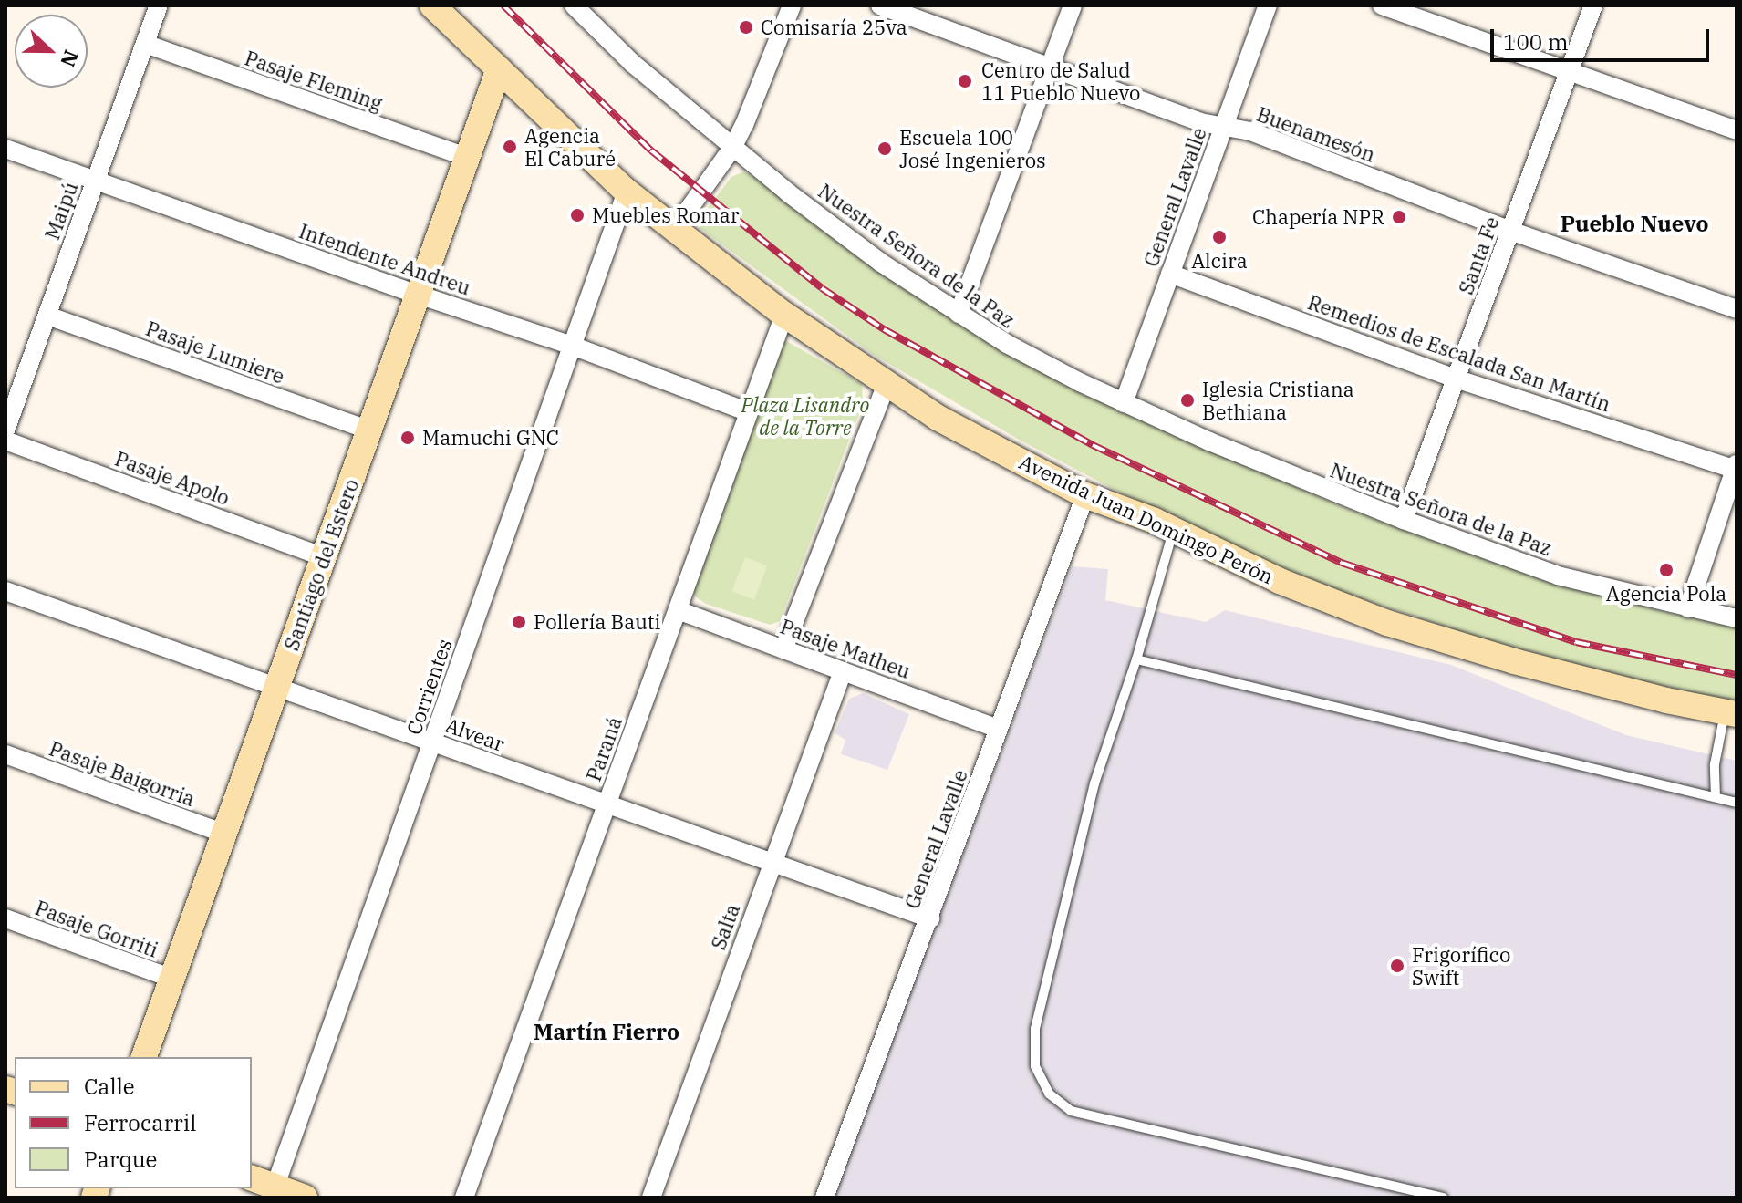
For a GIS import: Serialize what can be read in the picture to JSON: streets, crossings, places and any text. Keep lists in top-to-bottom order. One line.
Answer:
{"streets":{"street":["Pasaje Fleming","Buenamesón","General Lavalle","Maipú","Nuestra Señora de la Paz","Santa Fe","Intendente Andreu","Pasaje Lumiere","Remedios de Escalada San Martín","Pasaje Apolo","Avenida Juan Domingo Perón","Santiago del Estero","Pasaje Matheu","Corrientes","Alvear","Paraná","Pasaje Baigorria","Salta","Pasaje Gorriti"]},"crossings":[["Pasaje Fleming","Maipú"],["Pasaje Fleming","Santiago del Estero"],["Buenamesón","General Lavalle"],["Buenamesón","Santa Fe"],["General Lavalle","Nuestra Señora de la Paz"],["General Lavalle","Remedios de Escalada San Martín"],["General Lavalle","Avenida Juan Domingo Perón"],["General Lavalle","Pasaje Matheu"],["General Lavalle","Alvear"],["Maipú","Intendente Andreu"],["Maipú","Pasaje Lumiere"],["Nuestra Señora de la Paz","Santa Fe"],["Santa Fe","Remedios de Escalada San Martín"],["Intendente Andreu","Santiago del Estero"],["Intendente Andreu","Corrientes"],["Intendente Andreu","Paraná"],["Pasaje Lumiere","Santiago del Estero"],["Pasaje Apolo","Santiago del Estero"],["Avenida Juan Domingo Perón","Santiago del Estero"],["Avenida Juan Domingo Perón","Corrientes"],["Avenida Juan Domingo Perón","Paraná"],["Santiago del Estero","Alvear"],["Santiago del Estero","Pasaje Baigorria"],["Santiago del Estero","Pasaje Gorriti"],["Pasaje Matheu","Paraná"],["Pasaje Matheu","Salta"],["Corrientes","Alvear"],["Alvear","Paraná"],["Alvear","Salta"]],"districts":["Pueblo Nuevo","Martín Fierro"],"parks":["Plaza Lisandro de la Torre"],"places":["Comisaría 25va","Centro de Salud 11 Pueblo Nuevo","Agencia El Caburé","Escuela 100 José Ingenieros","Muebles Romar","Chapería NPR","Alcira","Iglesia Cristiana Bethiana","Mamuchi GNC","Agencia Pola","Pollería Bauti","Frigorífico Swift"],"legend":["Calle","Ferrocarril","Parque"],"scale_bar":"100 m","north":"right"}
